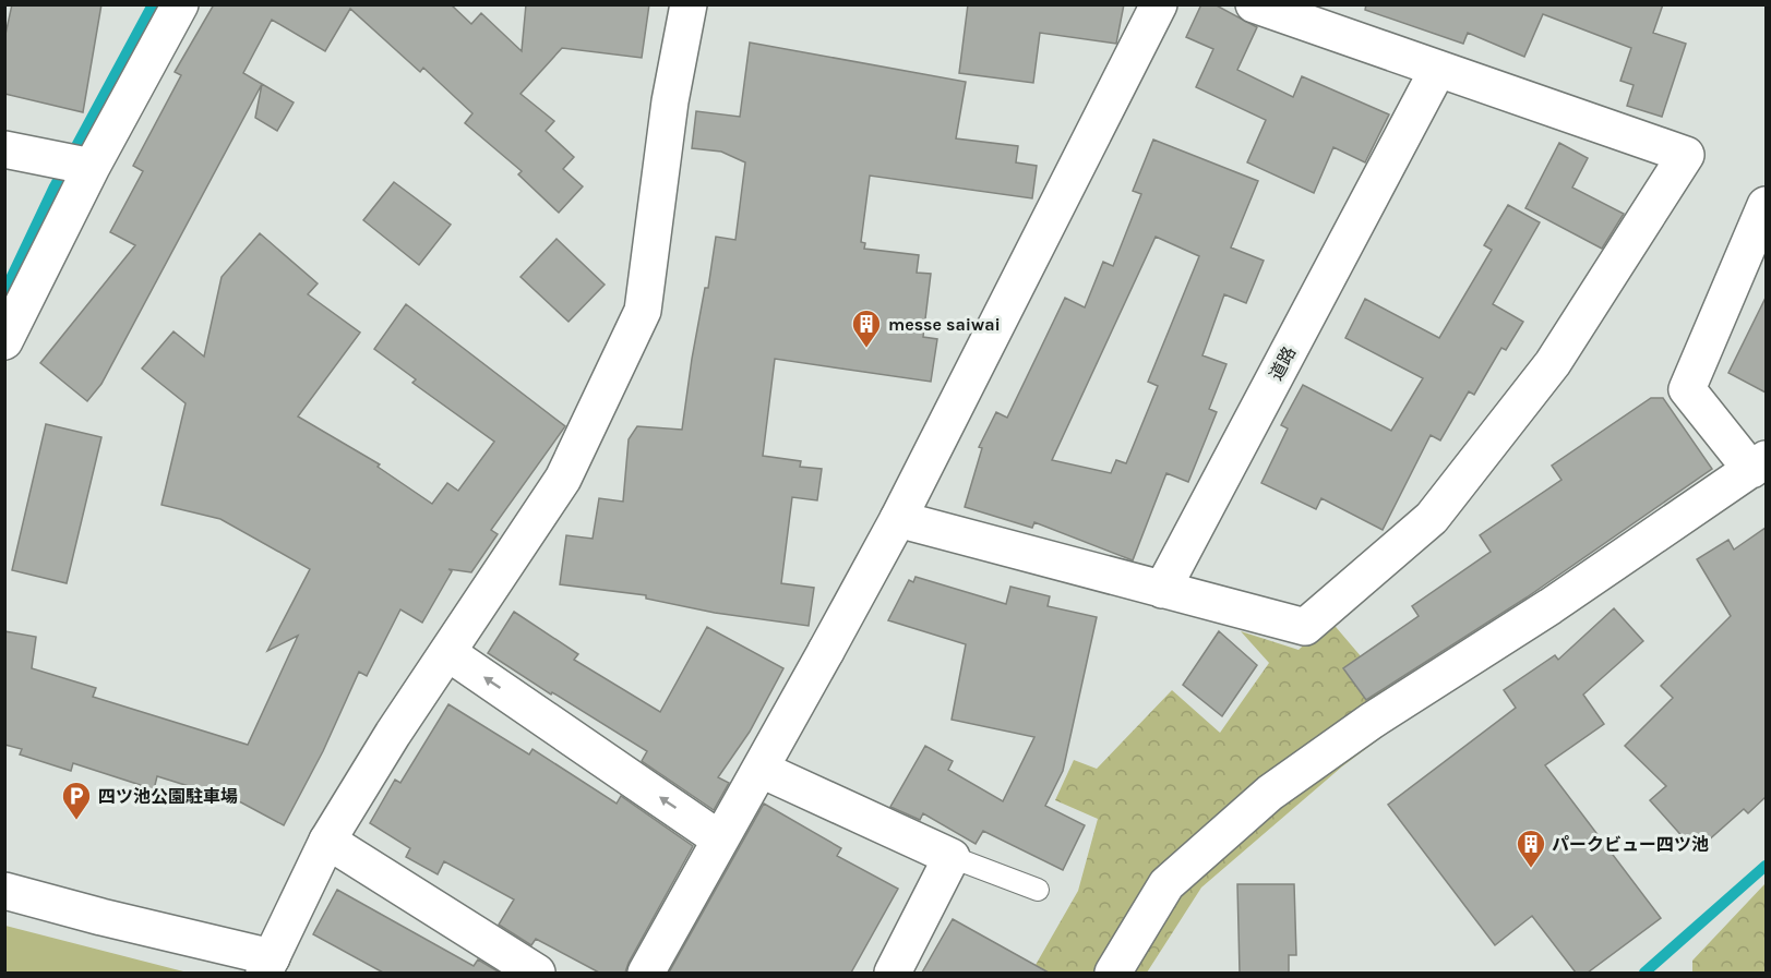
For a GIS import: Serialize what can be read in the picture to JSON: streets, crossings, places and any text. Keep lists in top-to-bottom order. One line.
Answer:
{"streets":{"street":["道路"]},"places":{"building":["messe saiwai","パークビュー四ツ池"],"parking":["四ツ池公園駐車場"]}}
